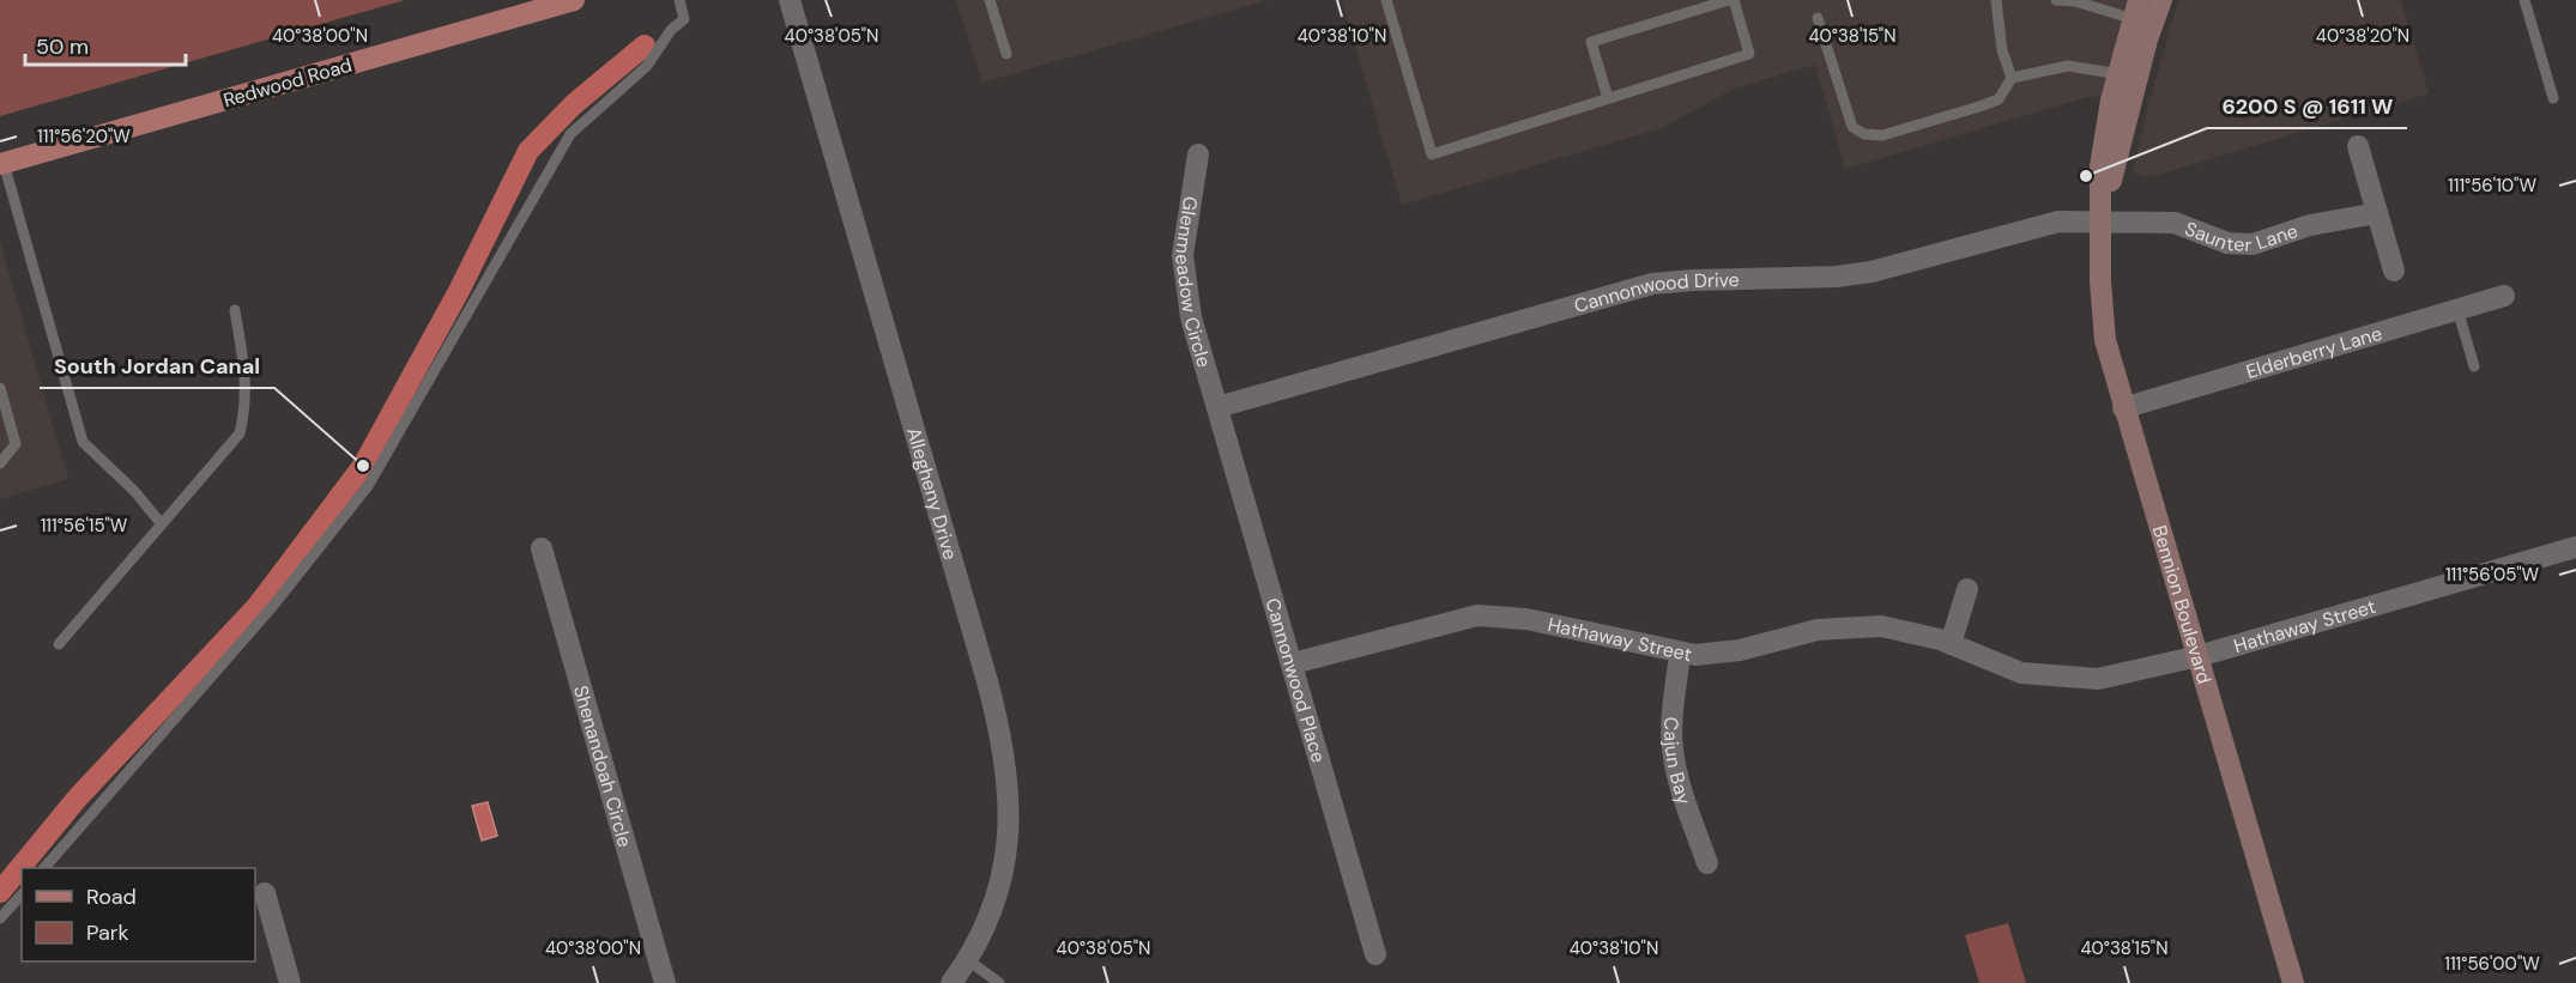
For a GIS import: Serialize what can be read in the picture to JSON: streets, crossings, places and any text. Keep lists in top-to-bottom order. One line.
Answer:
{"streets":{"main road":["Redwood Road"],"street":["Saunter Lane","Glenmeadow Circle","Cannonwood Drive","Elderberry Lane","Allegheny Drive","Bennion Boulevard","Hathaway Street","Cannonwood Place","Cajun Bay","Shenandoah Circle"]},"crossings":[["Saunter Lane","Cannonwood Drive"],["Saunter Lane","Bennion Boulevard"],["Glenmeadow Circle","Cannonwood Drive"],["Glenmeadow Circle","Cannonwood Place"],["Cannonwood Drive","Bennion Boulevard"],["Cannonwood Drive","Cannonwood Place"],["Elderberry Lane","Bennion Boulevard"],["Bennion Boulevard","Hathaway Street"],["Hathaway Street","Cannonwood Place"],["Hathaway Street","Cajun Bay"]],"places":["6200 S @ 1611 W","South Jordan Canal"],"legend":["Road","Park"],"scale_bar":"50 m","coordinates":["40°38'00\"N","40°38'05\"N","40°38'10\"N","40°38'15\"N","40°38'20\"N","111°56'20\"W","111°56'10\"W","111°56'15\"W","111°56'05\"W","111°56'00\"W"]}
